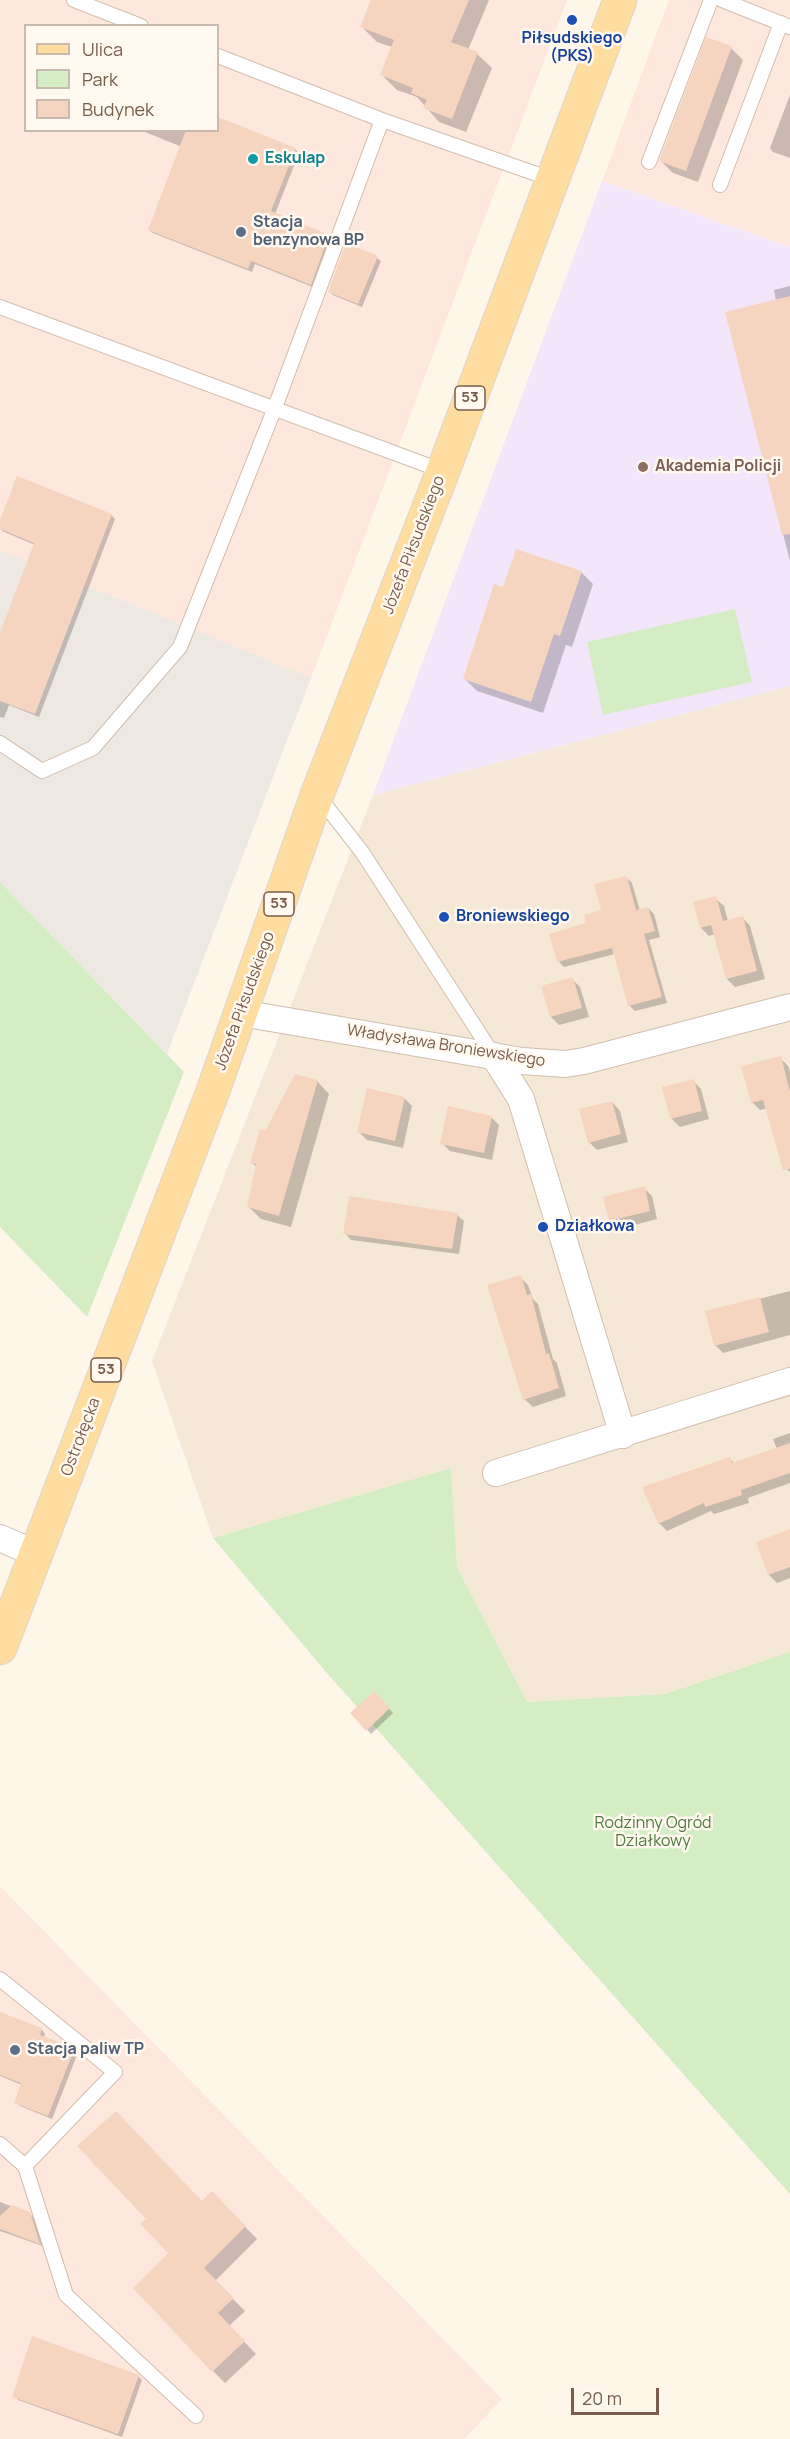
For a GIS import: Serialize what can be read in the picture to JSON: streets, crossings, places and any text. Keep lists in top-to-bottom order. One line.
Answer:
{"streets":{"main road":["53","Józefa Piłsudskiego","Ostrołęcka"],"street":["Władysława Broniewskiego"]},"crossings":[["Józefa Piłsudskiego","Władysława Broniewskiego"],["Józefa Piłsudskiego","Ostrołęcka"]],"parks":["Rodzinny Ogród Działkowy"],"places":["Piłsudskiego (PKS)","Eskulap","Stacja benzynowa BP","Akademia Policji","Broniewskiego","Działkowa","Stacja paliw TP"],"legend":["Ulica","Park","Budynek"],"scale_bar":"20 m"}
